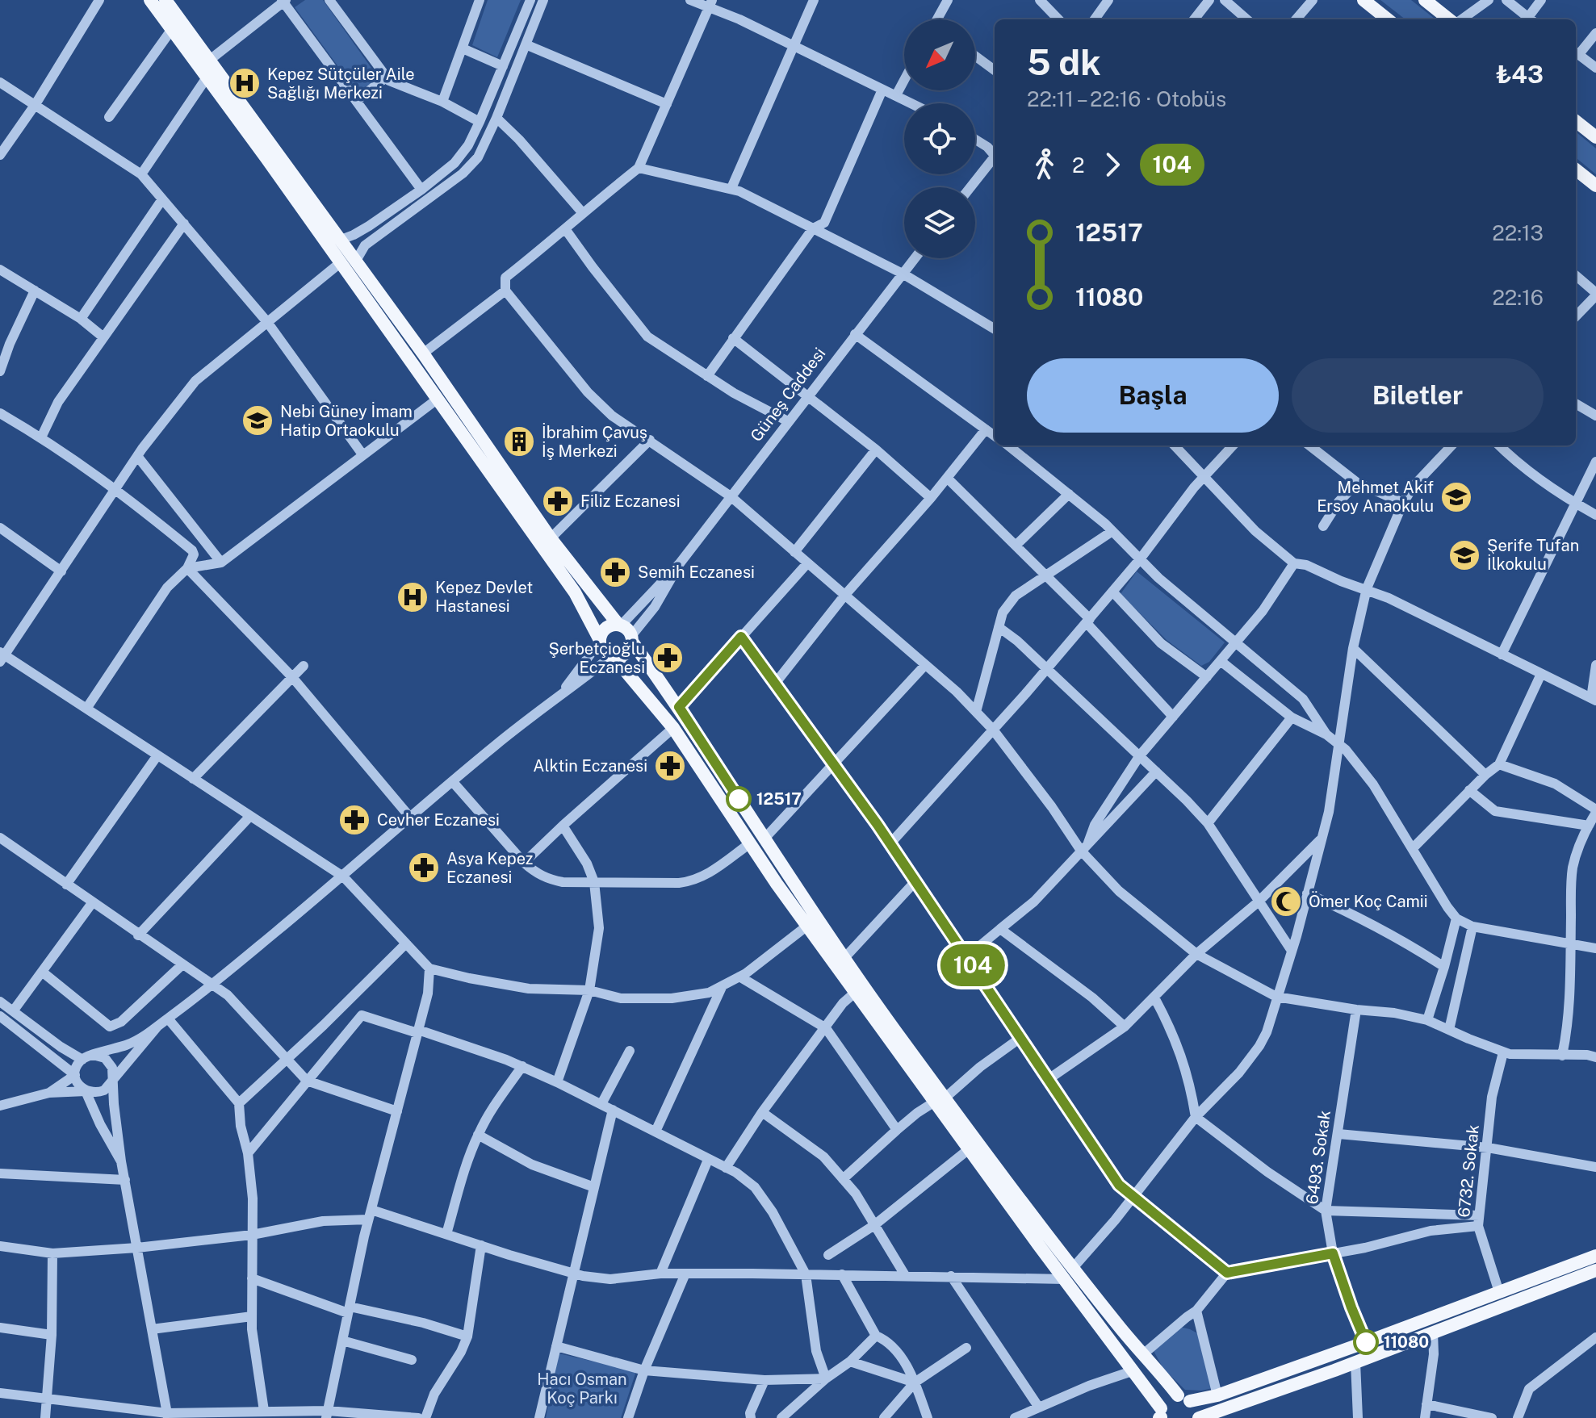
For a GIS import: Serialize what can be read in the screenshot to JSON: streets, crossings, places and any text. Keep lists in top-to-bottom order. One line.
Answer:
{"streets":{"street":["Güneş Caddesi","6493. Sokak","6732. Sokak"]},"parks":["Hacı Osman Koç Parkı"],"places":{"hospital":["Kepez Sütçüler Aile Sağlığı Merkezi","Kepez Devlet Hastanesi"],"school or university":["Nebi Güney İmam Hatip Ortaokulu","Mehmet Akif Ersoy Anaokulu","Şerife Tufan İlkokulu"],"building":["İbrahim Çavuş İş Merkezi"],"pharmacy":["Filiz Eczanesi","Semih Eczanesi","Şerbetçioğlu Eczanesi","Alktin Eczanesi","Cevher Eczanesi","Asya Kepez Eczanesi"],"other":["12517","11080"],"mosque":["Ömer Koç Camii"]},"lines":["bus line 104"],"north":"bottom left","page":{"on_map":"104","heading":["5 dk","22:11 – 22:16 · Otobüs","₺43"],"legs":["2","104"],"list":[{"name":"12517","value":"22:13"},{"name":"11080","value":"22:16"}],"buttons":["Başla","Biletler"]}}
